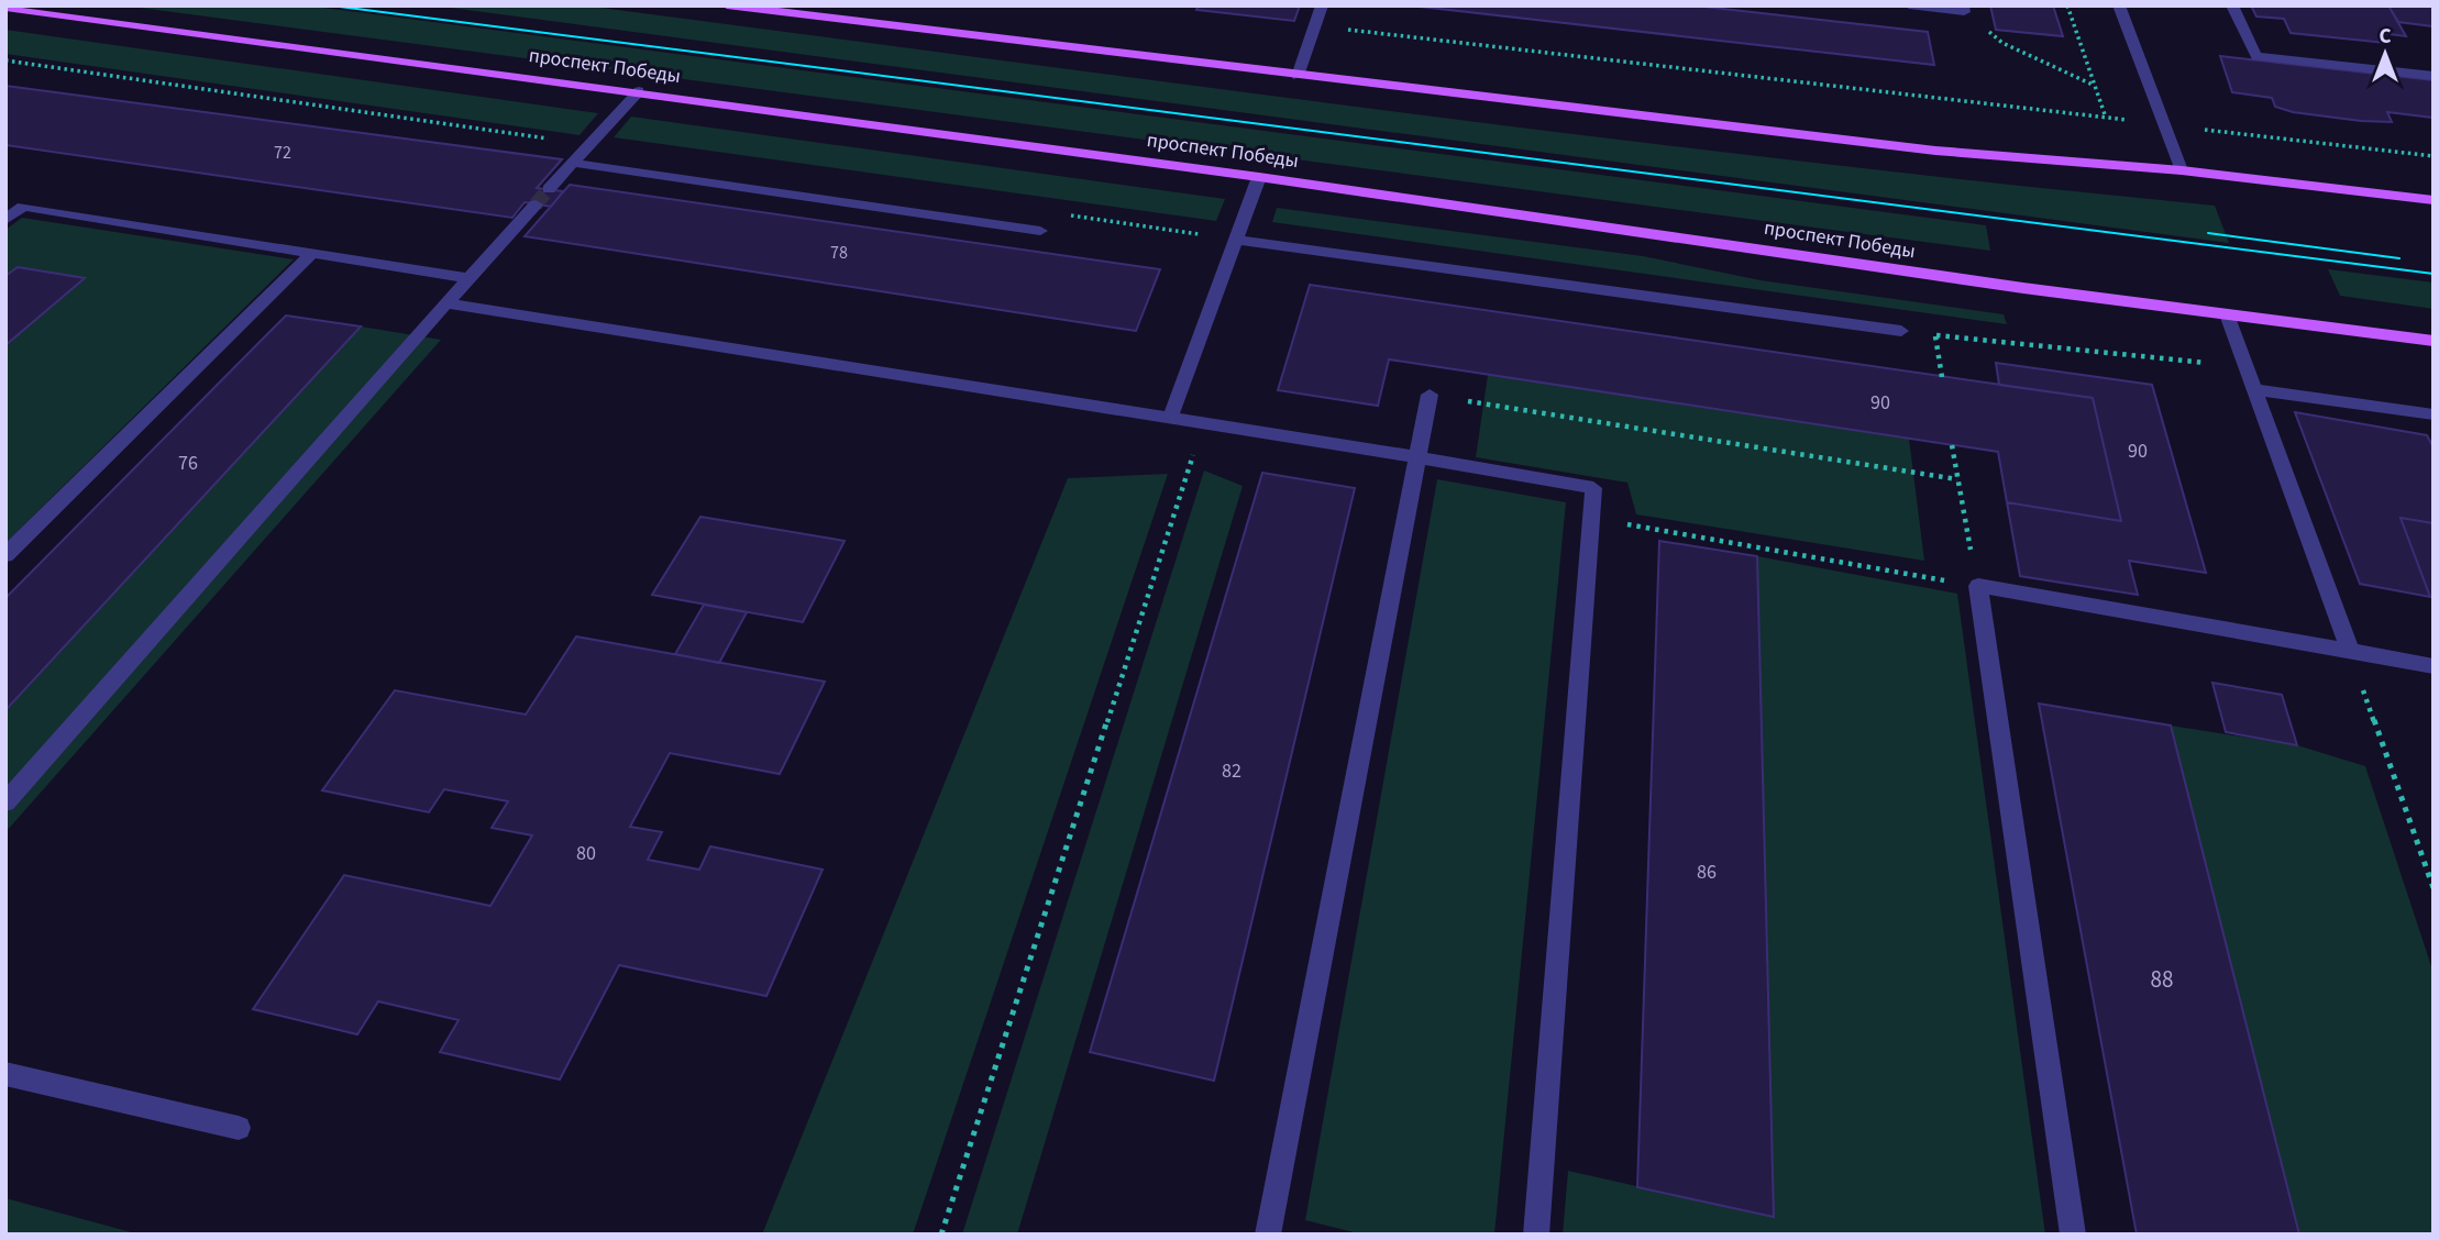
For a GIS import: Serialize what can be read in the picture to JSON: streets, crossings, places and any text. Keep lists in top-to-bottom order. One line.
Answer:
{"streets":{"main road":["проспект Победы"]},"house_numbers":["72","78","90","90","76","82","80","86","88"],"north":"top"}
